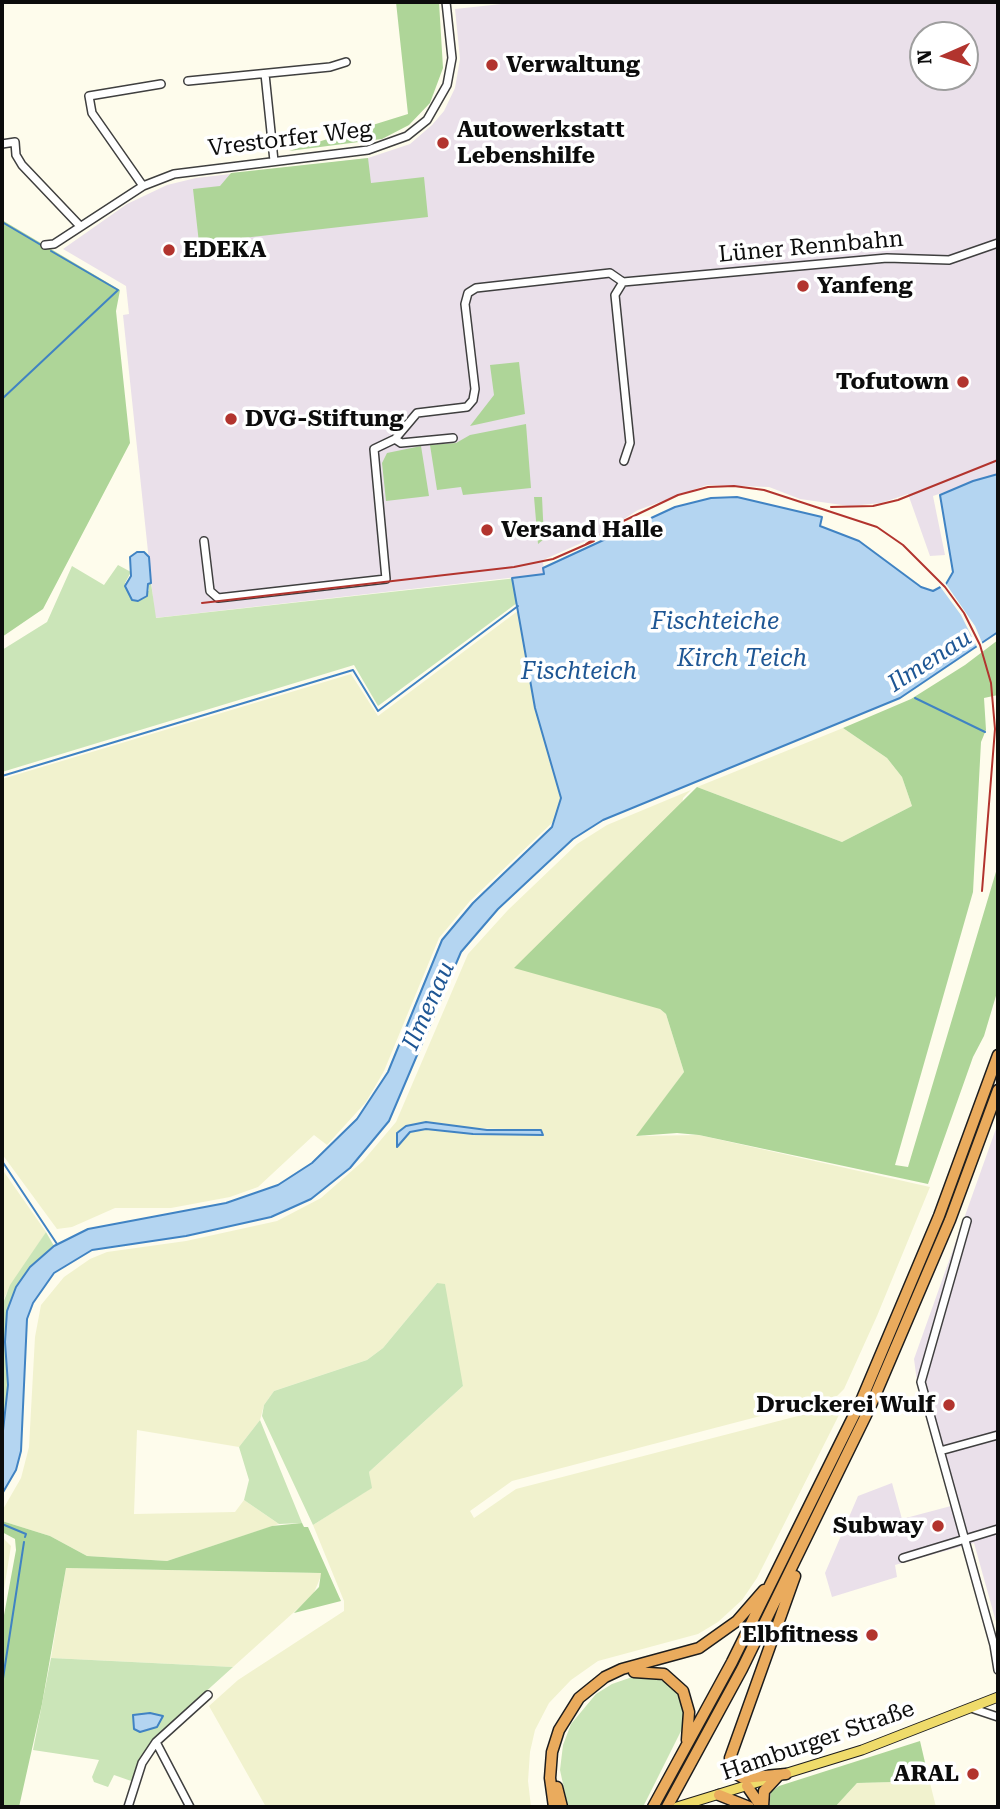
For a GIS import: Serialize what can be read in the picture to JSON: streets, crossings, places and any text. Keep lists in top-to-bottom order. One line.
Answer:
{"streets":{"main road":["Hamburger Straße"],"street":["Vrestorfer Weg","Lüner Rennbahn"]},"water":["Fischteiche","Kirch Teich","Ilmenau","Fischteich"],"places":["Verwaltung","Autowerkstatt Lebenshilfe","EDEKA","Yanfeng","Tofutown","DVG-Stiftung","Versand Halle","Druckerei Wulf","Subway","Elbfitness","ARAL"],"north":"left"}
